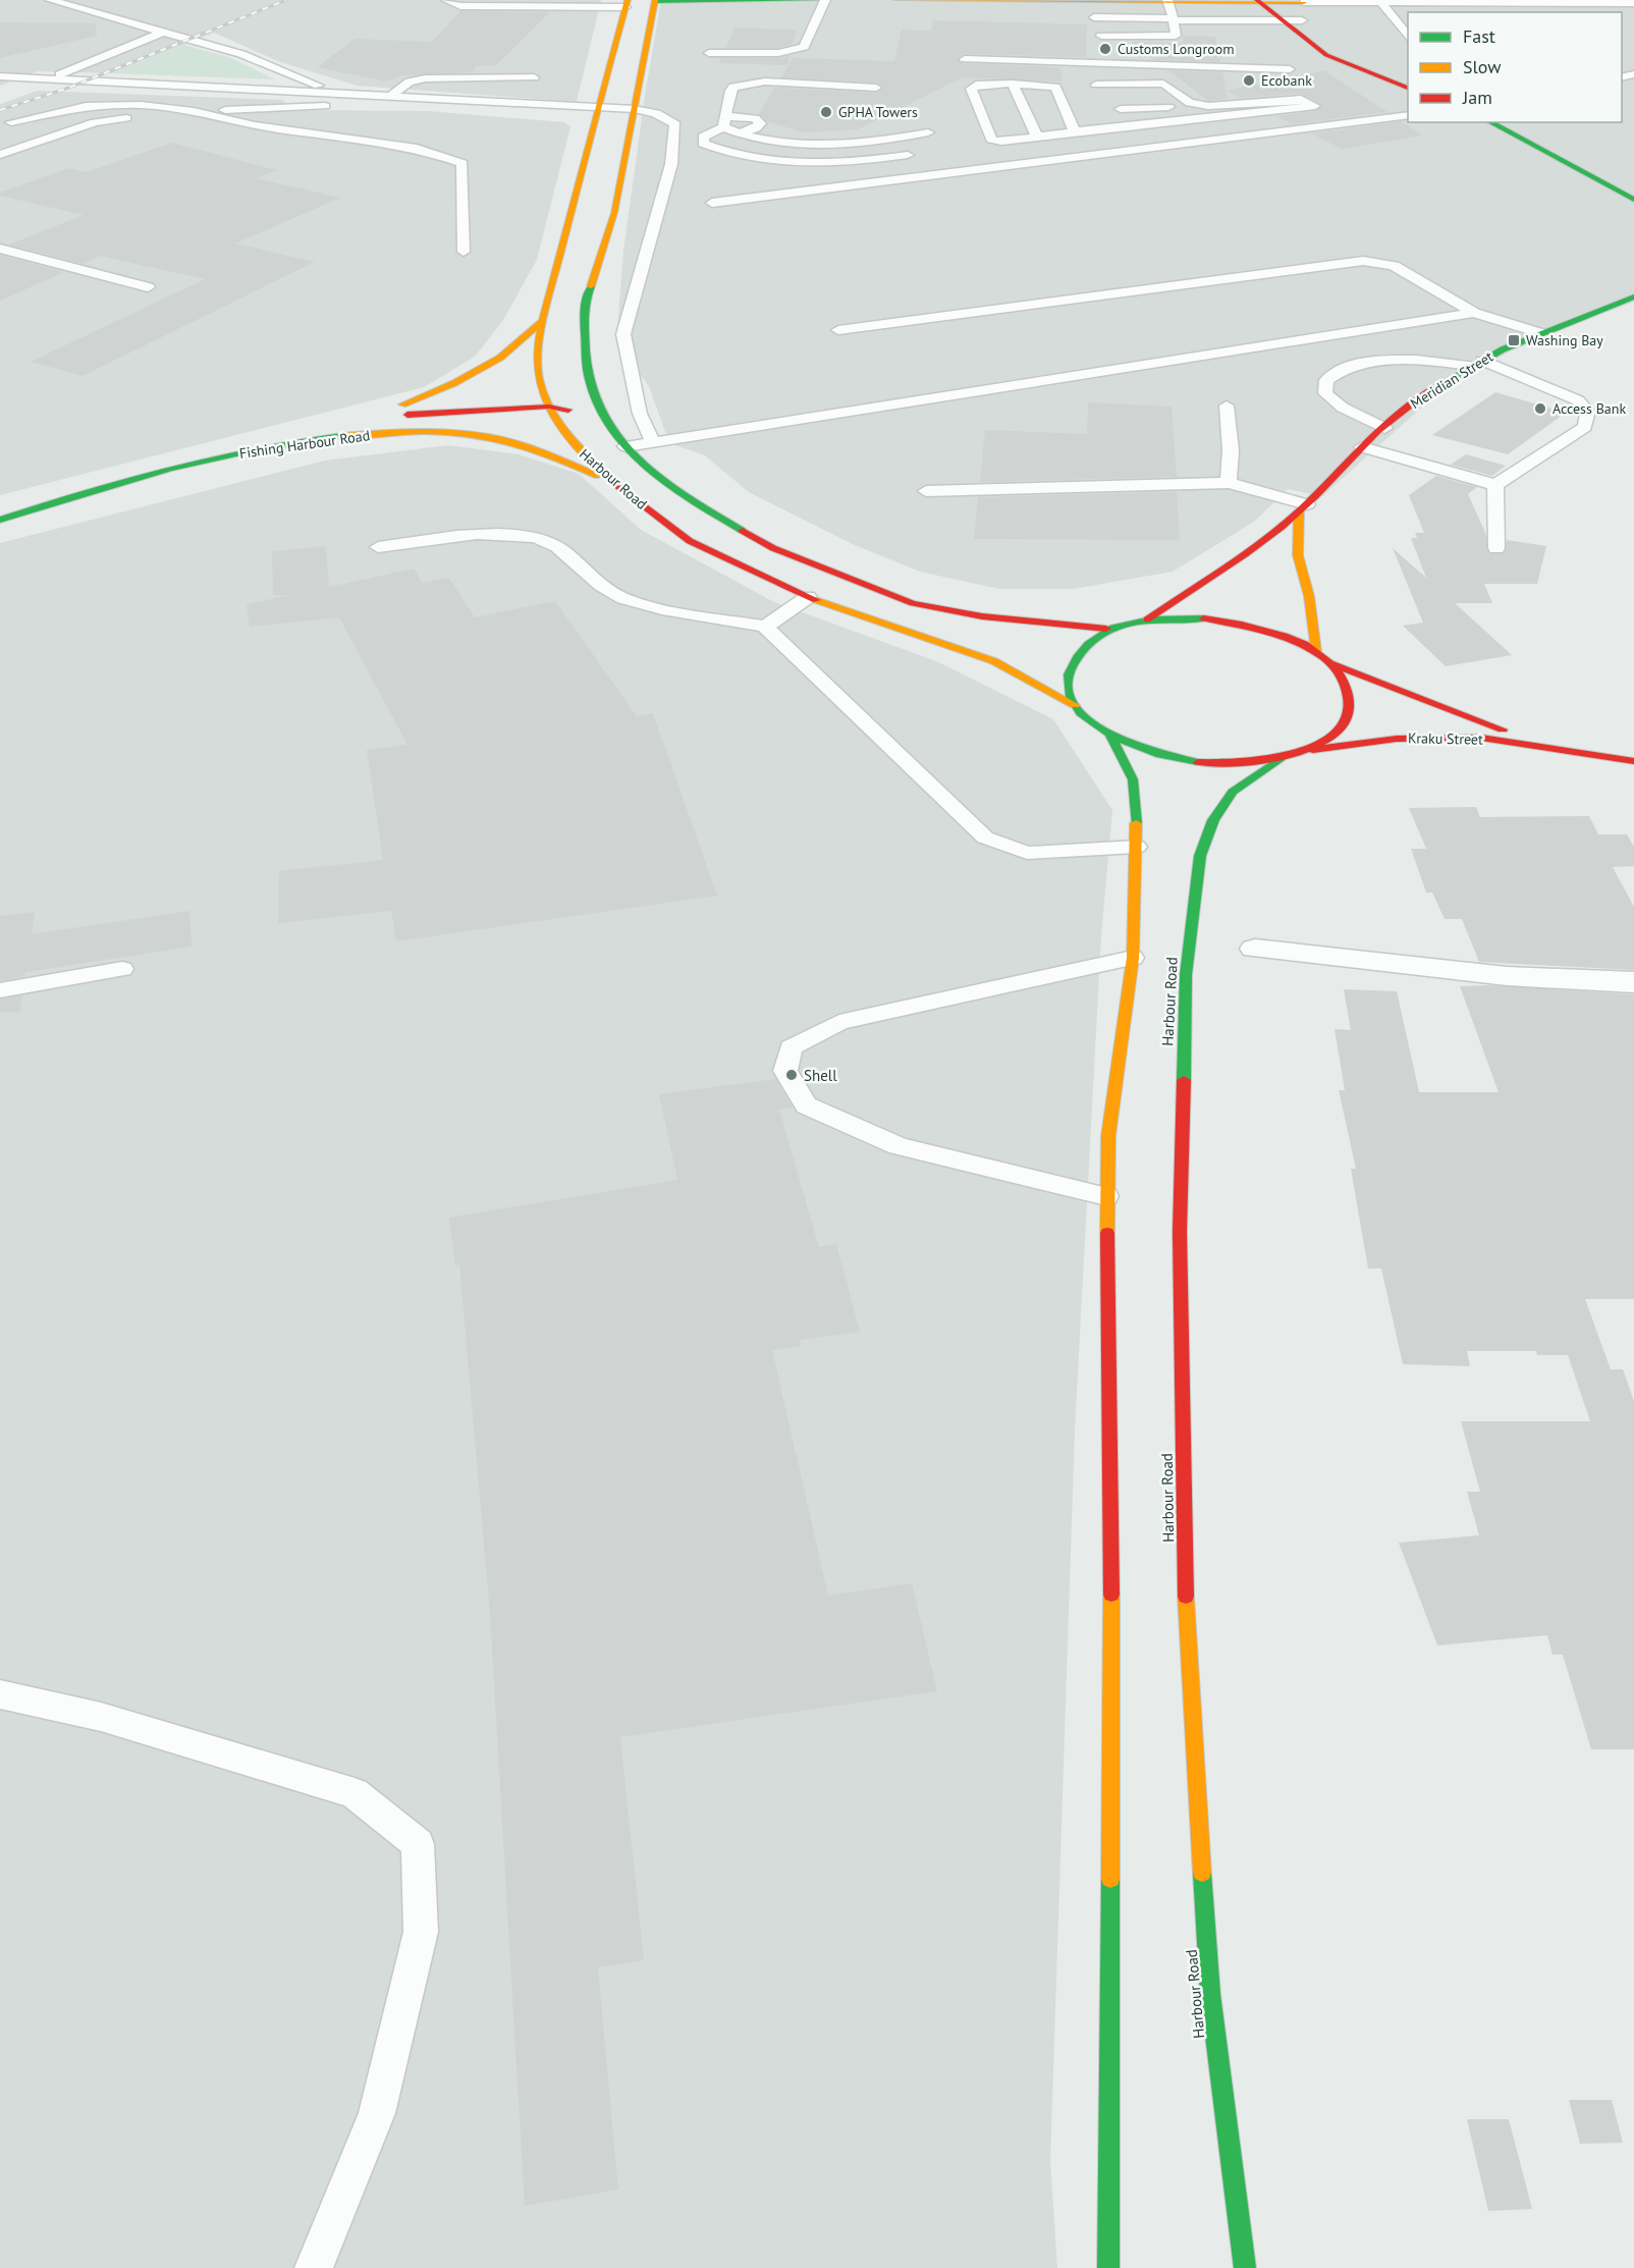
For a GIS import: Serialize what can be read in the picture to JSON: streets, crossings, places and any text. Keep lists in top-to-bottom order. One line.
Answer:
{"streets":{"main road":["Meridian Street","Fishing Harbour Road","Harbour Road","Kraku Street"]},"crossings":[["Fishing Harbour Road","Harbour Road"]],"places":{"other":["Customs Longroom","Ecobank","GPHA Towers","Access Bank","Shell"],"transit":["Washing Bay"]},"legend":["Fast","Slow","Jam"]}
